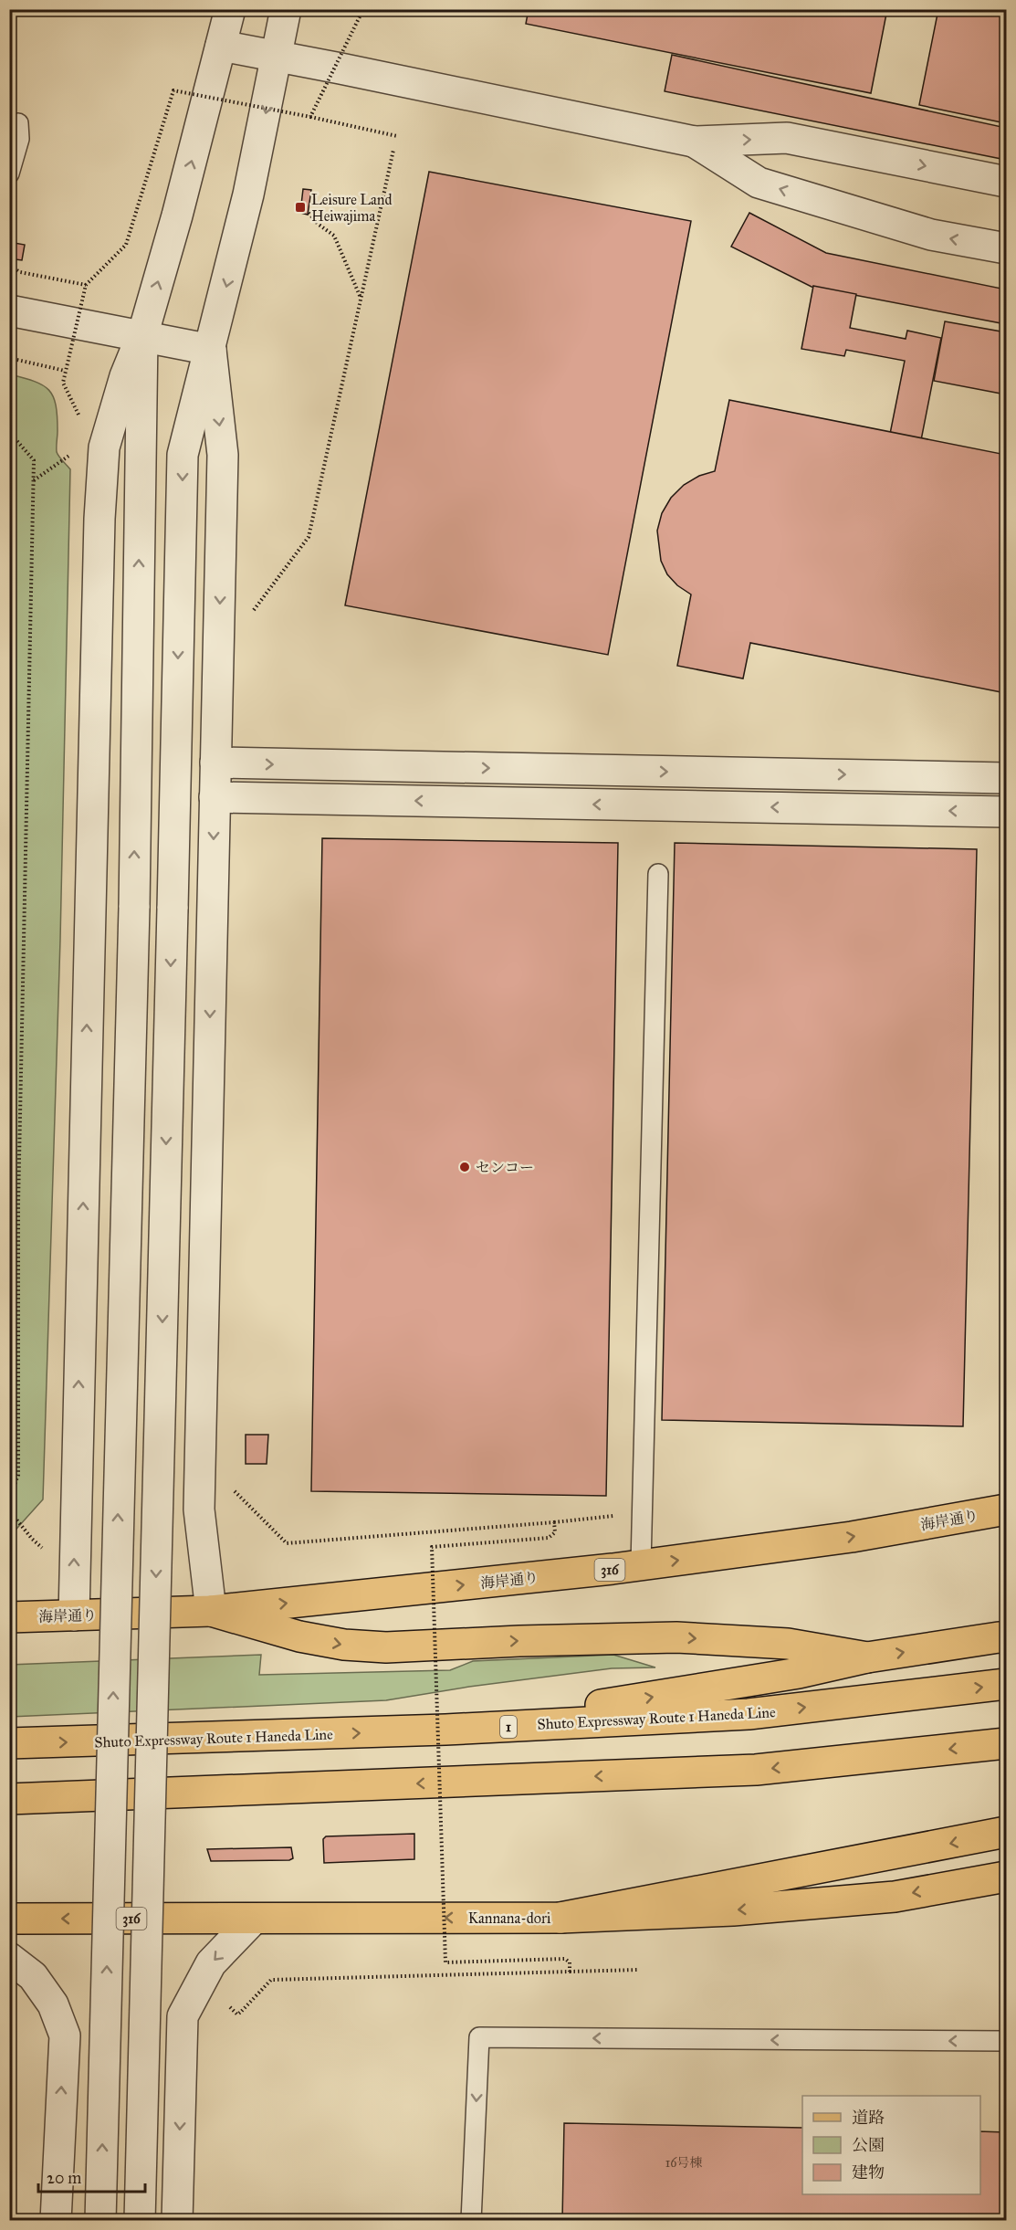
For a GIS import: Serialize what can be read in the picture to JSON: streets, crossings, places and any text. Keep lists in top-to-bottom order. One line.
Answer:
{"streets":{"main road":["海岸通り","316","Shuto Expressway Route 1 Haneda Line","1","Kannana-dori"]},"places":{"transit":["Leisure Land Heiwajima"],"other":["センコー"]},"house_numbers":["16号棟"],"legend":["道路","公園","建物"],"scale_bar":"20 m"}
